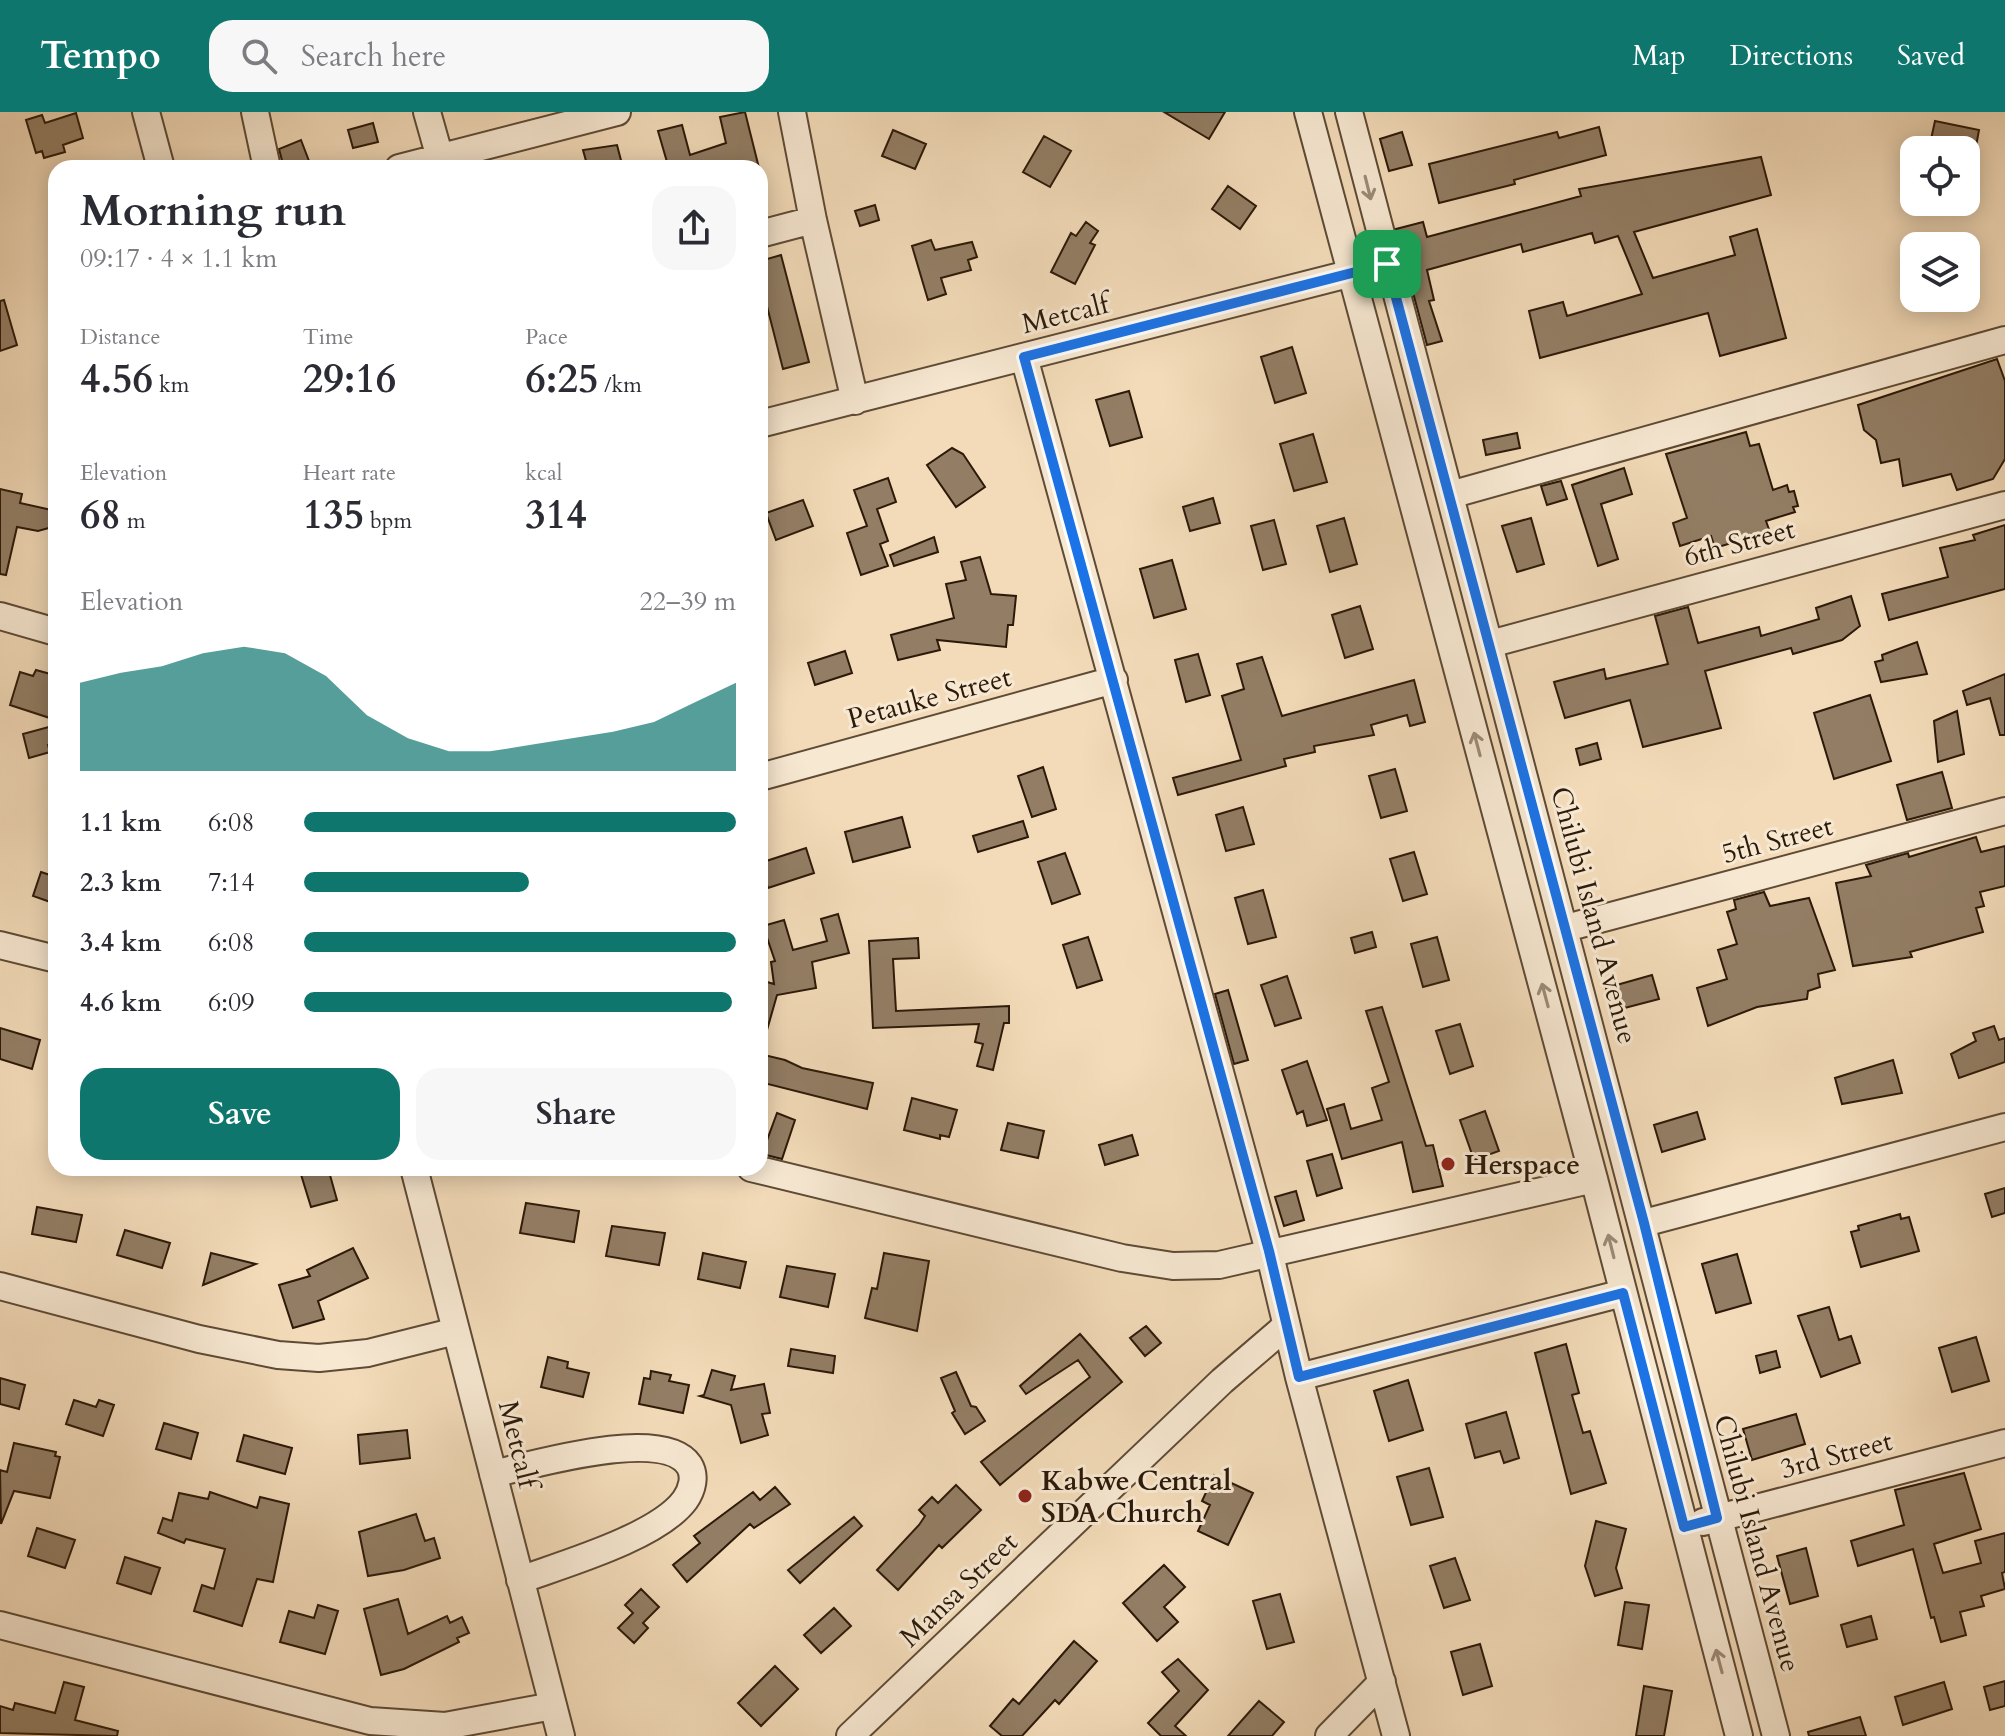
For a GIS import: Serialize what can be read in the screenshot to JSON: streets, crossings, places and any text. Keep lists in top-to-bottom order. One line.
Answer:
{"streets":{"street":["Metcalf","6th Street","Petauke Street","5th Street","Chilubi Island Avenue","3rd Street","Mansa Street"]},"crossings":[["Metcalf","Chilubi Island Avenue"],["6th Street","Chilubi Island Avenue"],["5th Street","Chilubi Island Avenue"],["Chilubi Island Avenue","3rd Street"]],"places":["Herspace","Kabwe Central SDA Church"],"page":{"header":"Tempo","search":"Search here","nav":["Map","Directions","Saved"],"heading":["Morning run","09:17 · 4 × 1.1 km"],"stats":[["Distance","4.56 km"],["Time","29:16"],["Pace","6:25 /km"],["Elevation","68 m"],["Heart rate","135 bpm"],["kcal","314"]],"chart":["Elevation","22–39 m"],"list":[{"name":"1.1 km","note":"6:08"},{"name":"2.3 km","note":"7:14"},{"name":"3.4 km","note":"6:08"},{"name":"4.6 km","note":"6:09"}],"buttons":["Save","Share"]}}
